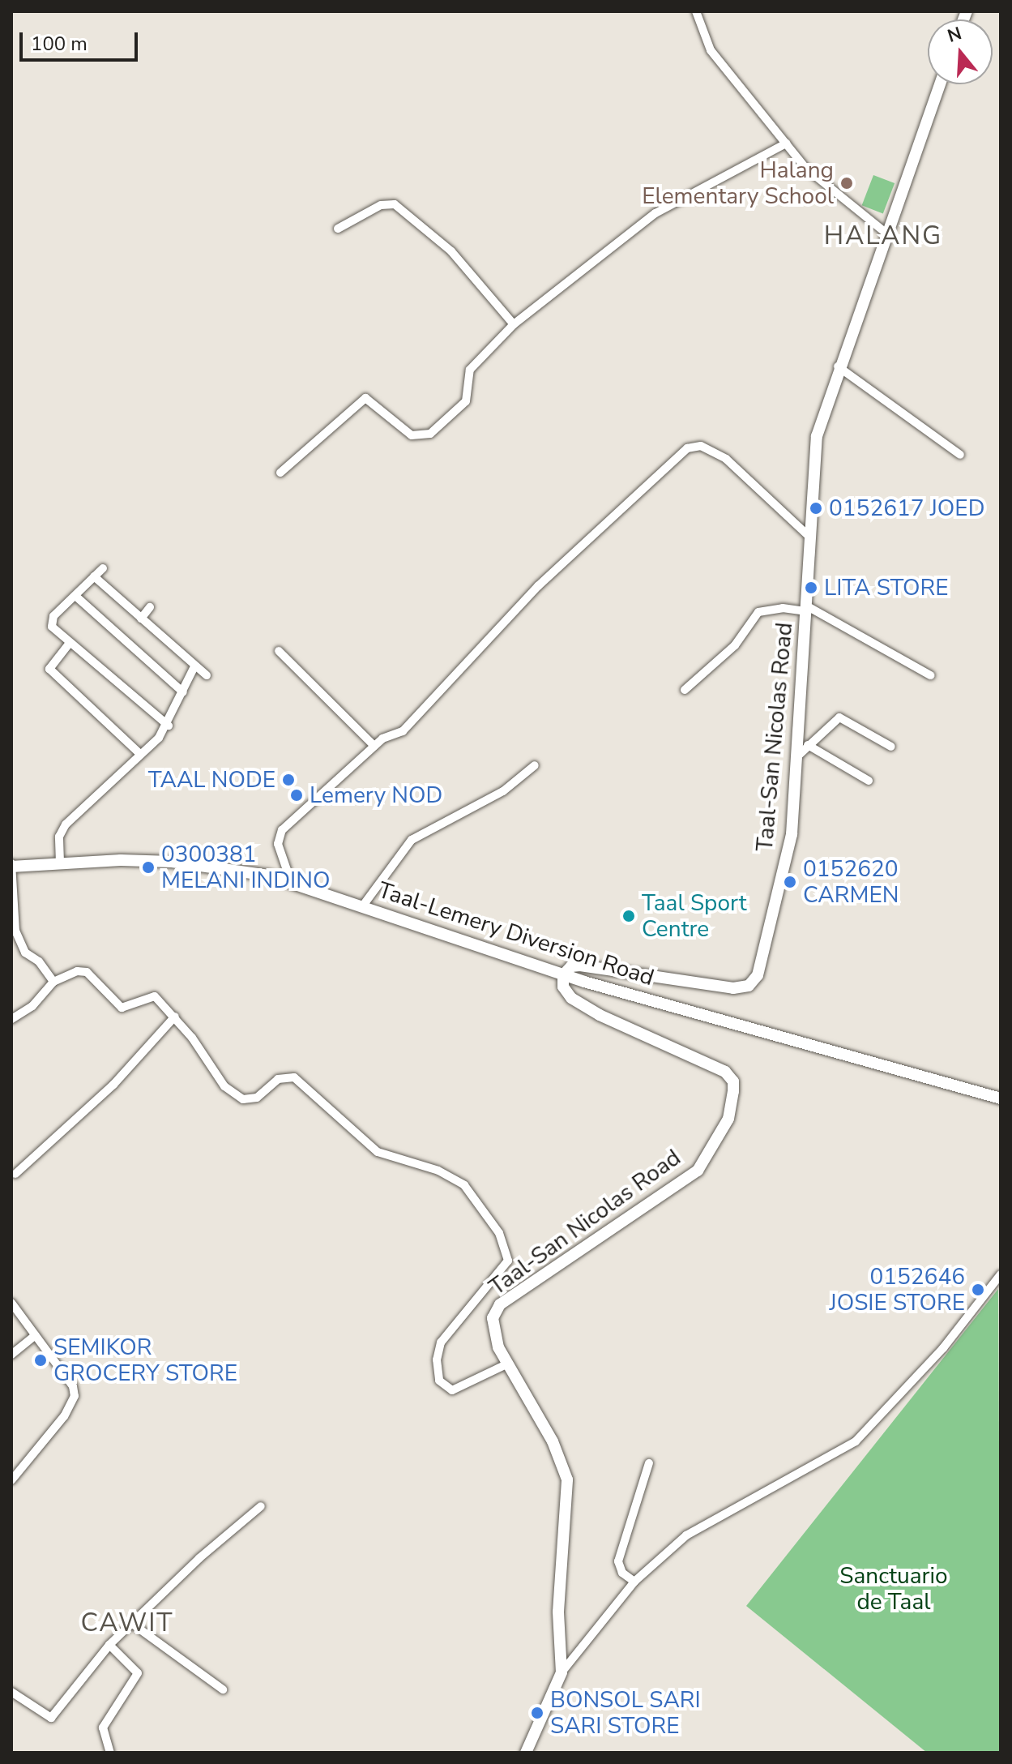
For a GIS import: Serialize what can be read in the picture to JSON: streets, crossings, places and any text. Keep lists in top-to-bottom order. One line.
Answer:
{"streets":{"main road":["Taal-San Nicolas Road","Taal-Lemery Diversion Road"]},"crossings":[["Taal-San Nicolas Road","Taal-Lemery Diversion Road"]],"districts":["HALANG","CAWIT"],"parks":["Sanctuario de Taal"],"places":["Halang Elementary School","0152617 JOED","LITA STORE","TAAL NODE","Lemery NOD","0300381 MELANI INDINO","0152620 CARMEN","Taal Sport Centre","0152646 JOSIE STORE","SEMIKOR GROCERY STORE","BONSOL SARI SARI STORE"],"scale_bar":"100 m","north":"top"}
